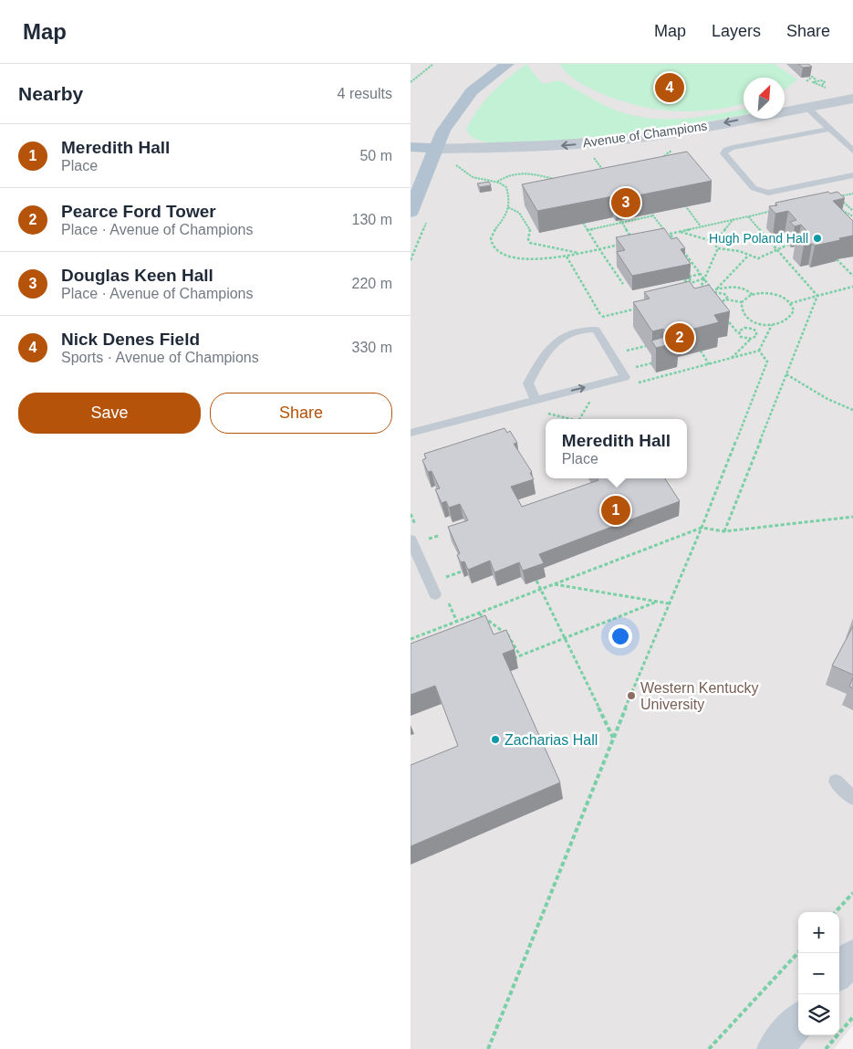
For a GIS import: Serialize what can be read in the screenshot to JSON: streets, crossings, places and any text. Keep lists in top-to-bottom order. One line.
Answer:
{"streets":{"street":["Avenue of Champions"]},"one_way":["Avenue of Champions"],"places":["Hugh Poland Hall","Western Kentucky University","Zacharias Hall"],"north":"top right","page":{"header":"Map","nav":["Map","Layers","Share"],"heading":["Nearby","4 results"],"pins":["4","3","2","1"],"list":[{"mark":"1","name":"Meredith Hall","note":"Place","value":"50 m"},{"mark":"2","name":"Pearce Ford Tower","note":"Place · Avenue of Champions","value":"130 m"},{"mark":"3","name":"Douglas Keen Hall","note":"Place · Avenue of Champions","value":"220 m"},{"mark":"4","name":"Nick Denes Field","note":"Sports · Avenue of Champions","value":"330 m"}],"buttons":["Save","Share"],"popup":["Meredith Hall","Place"],"map_buttons":["+","−"]}}
